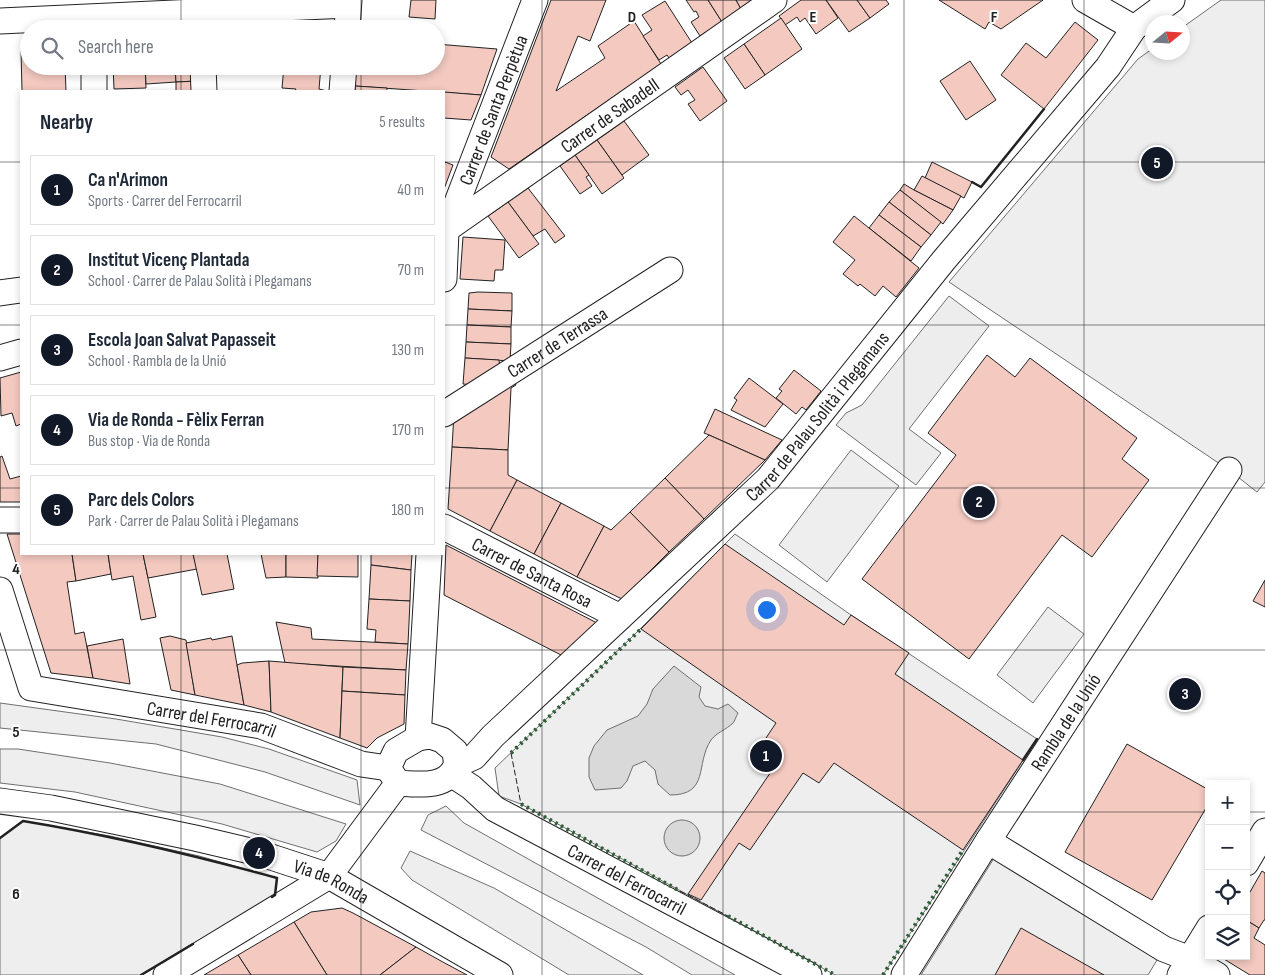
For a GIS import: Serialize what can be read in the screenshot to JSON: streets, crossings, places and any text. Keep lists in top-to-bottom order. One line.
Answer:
{"streets":{"street":["Carrer de Santa Perpètua","Carrer de Sabadell","Carrer de Terrassa","Carrer de Palau Solità i Plegamans","Carrer de Santa Rosa","Carrer del Ferrocarril","Rambla de la Unió","Via de Ronda"]},"crossings":[["Carrer de Santa Perpètua","Carrer de Sabadell"],["Carrer de Palau Solità i Plegamans","Carrer de Santa Rosa"],["Carrer de Palau Solità i Plegamans","Carrer del Ferrocarril"]],"north":"right","page":{"search":"Search here","heading":["Nearby","5 results"],"pins":["5","2","3","1","4"],"list":[{"mark":"1","name":"Ca n'Arimon","note":"Sports · Carrer del Ferrocarril","value":"40 m"},{"mark":"2","name":"Institut Vicenç Plantada","note":"School · Carrer de Palau Solità i Plegamans","value":"70 m"},{"mark":"3","name":"Escola Joan Salvat Papasseit","note":"School · Rambla de la Unió","value":"130 m"},{"mark":"4","name":"Via de Ronda - Fèlix Ferran","note":"Bus stop · Via de Ronda","value":"170 m"},{"mark":"5","name":"Parc dels Colors","note":"Park · Carrer de Palau Solità i Plegamans","value":"180 m"}],"map_buttons":["+","−"]},"grid":{"columns":["D","E","F"],"rows":["4","5","6"]}}
